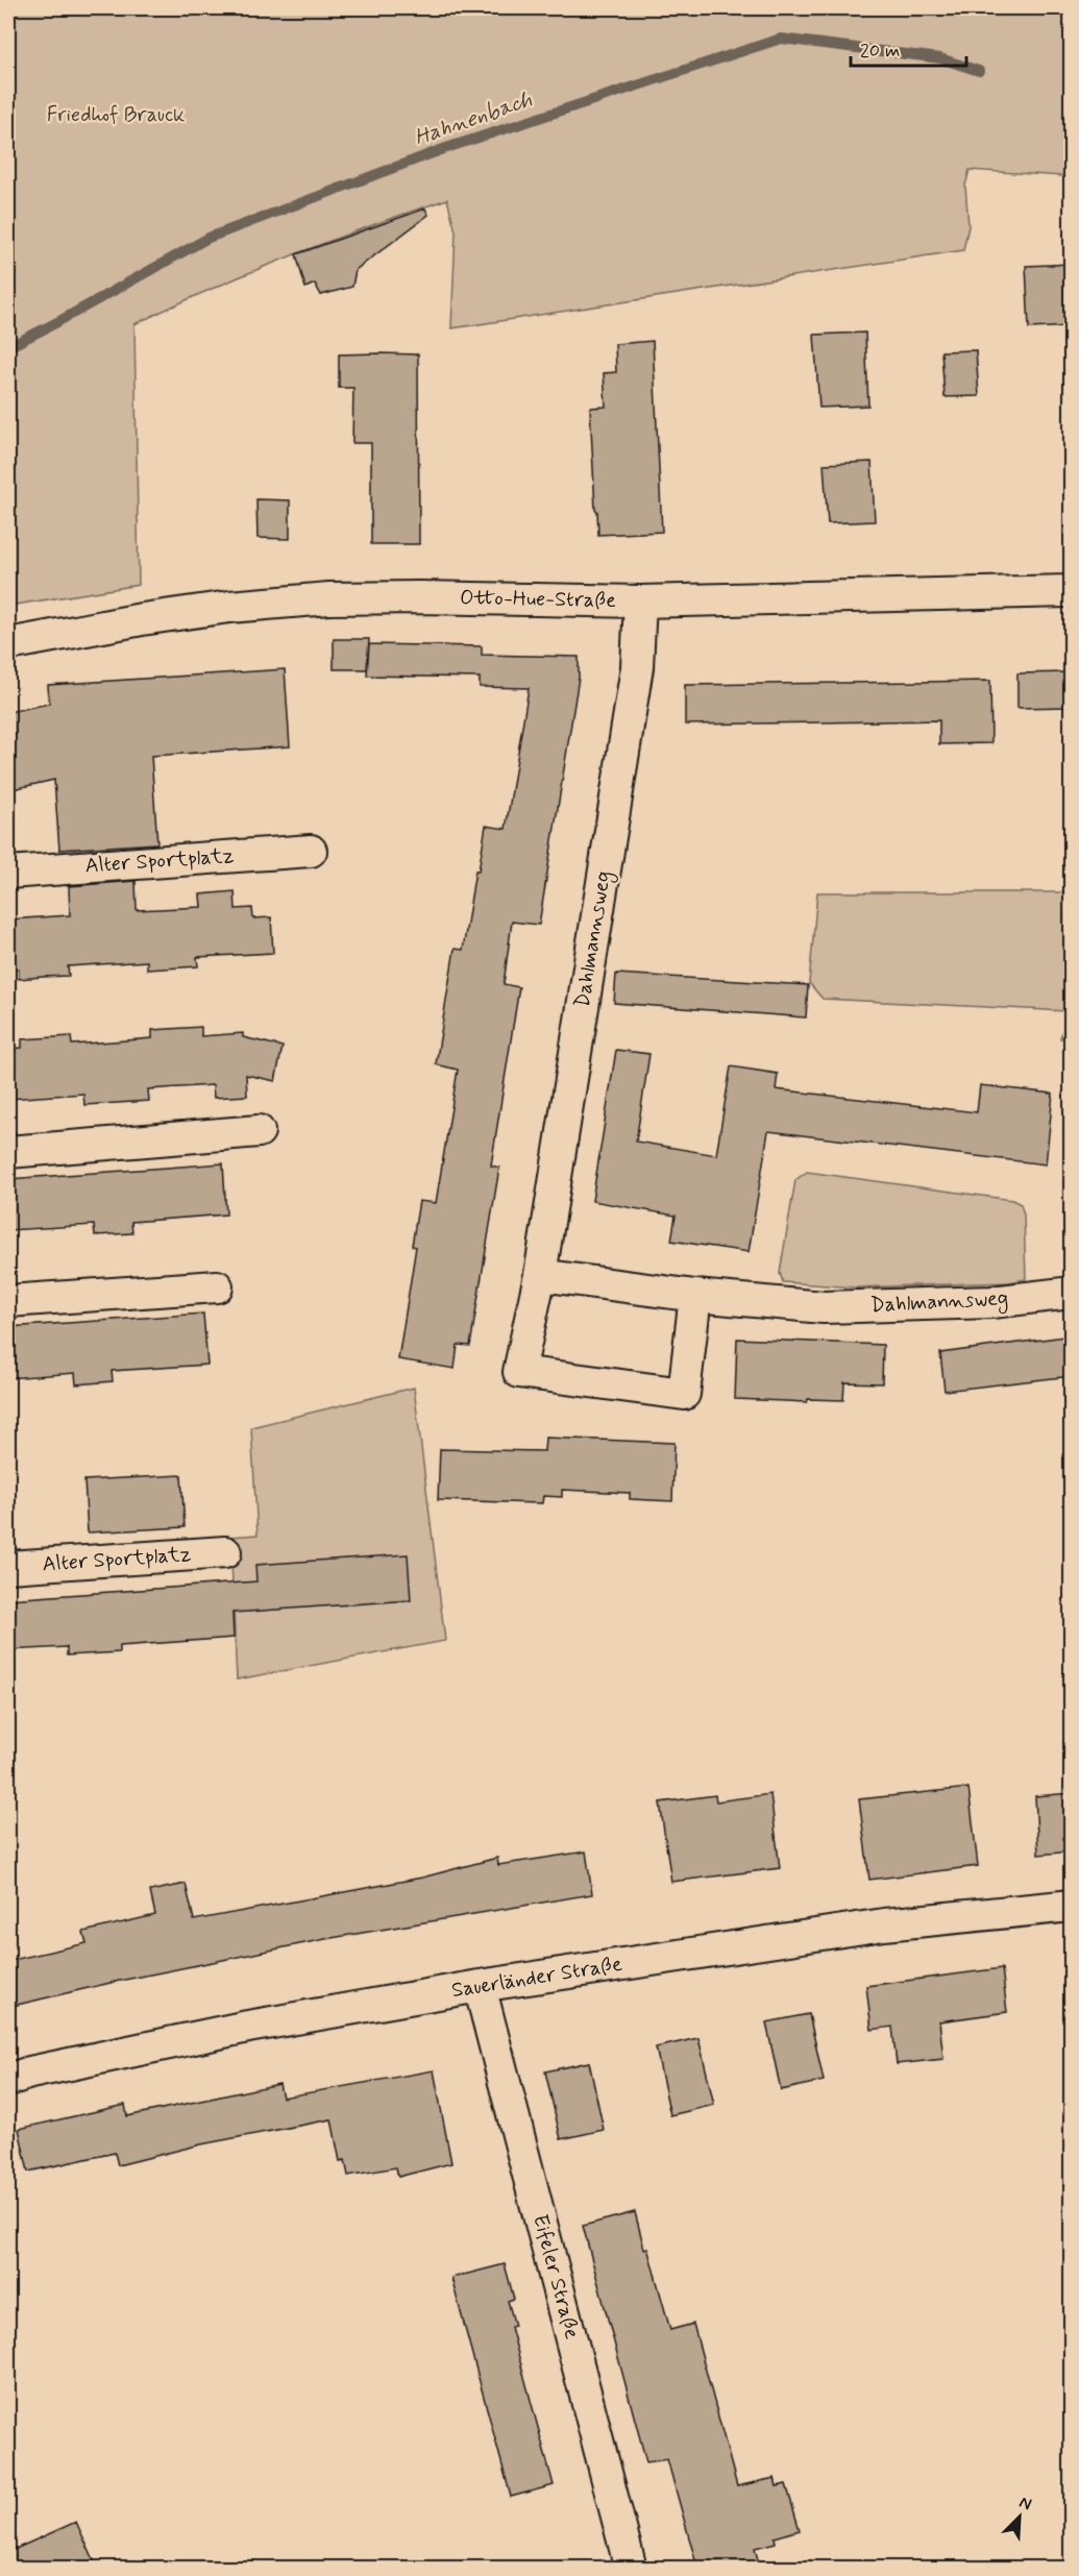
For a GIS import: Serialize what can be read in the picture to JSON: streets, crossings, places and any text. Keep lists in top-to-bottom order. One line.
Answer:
{"streets":{"street":["Otto-Hue-Straße","Alter Sportplatz","Dahlmannsweg","Sauerländer Straße","Eifeler Straße"]},"crossings":[["Otto-Hue-Straße","Dahlmannsweg"],["Sauerländer Straße","Eifeler Straße"]],"water":["Hahnenbach"],"parks":["Friedhof Brauck"],"scale_bar":"20 m","north":"top right"}
